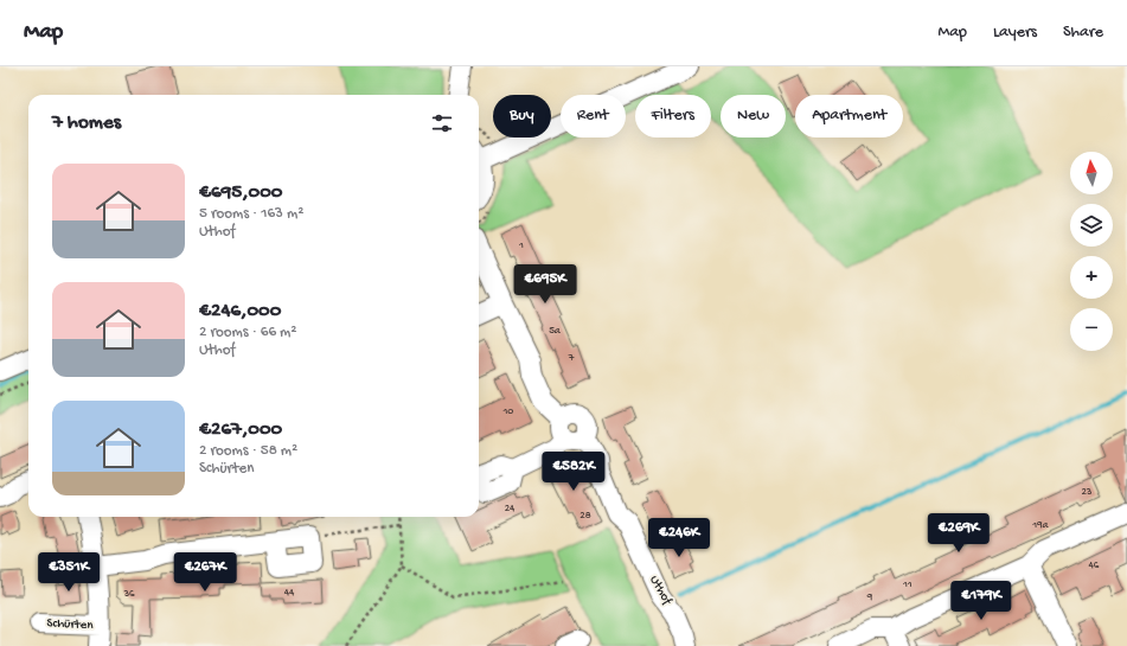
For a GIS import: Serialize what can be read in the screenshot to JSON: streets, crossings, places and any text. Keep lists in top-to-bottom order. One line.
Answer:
{"streets":{"street":["Uthof","Schürten"]},"house_numbers":["1","5a","7","10","23","24","28","19a","46","11","44","36","9"],"north":"top","page":{"header":"Map","nav":["Map","Layers","Share"],"chip":["Buy","Rent","Filters","New","Apartment"],"heading":"7 homes","map_buttons":["+","−"],"list":[{"name":"€695,000","note":"5 rooms · 163 m² · Uthof"},{"name":"€246,000","note":"2 rooms · 66 m² · Uthof"},{"name":"€267,000","note":"2 rooms · 58 m² · Schürten"}],"price":["€695K","€582K","€269K","€246K","€351K","€267K","€179K"]}}
